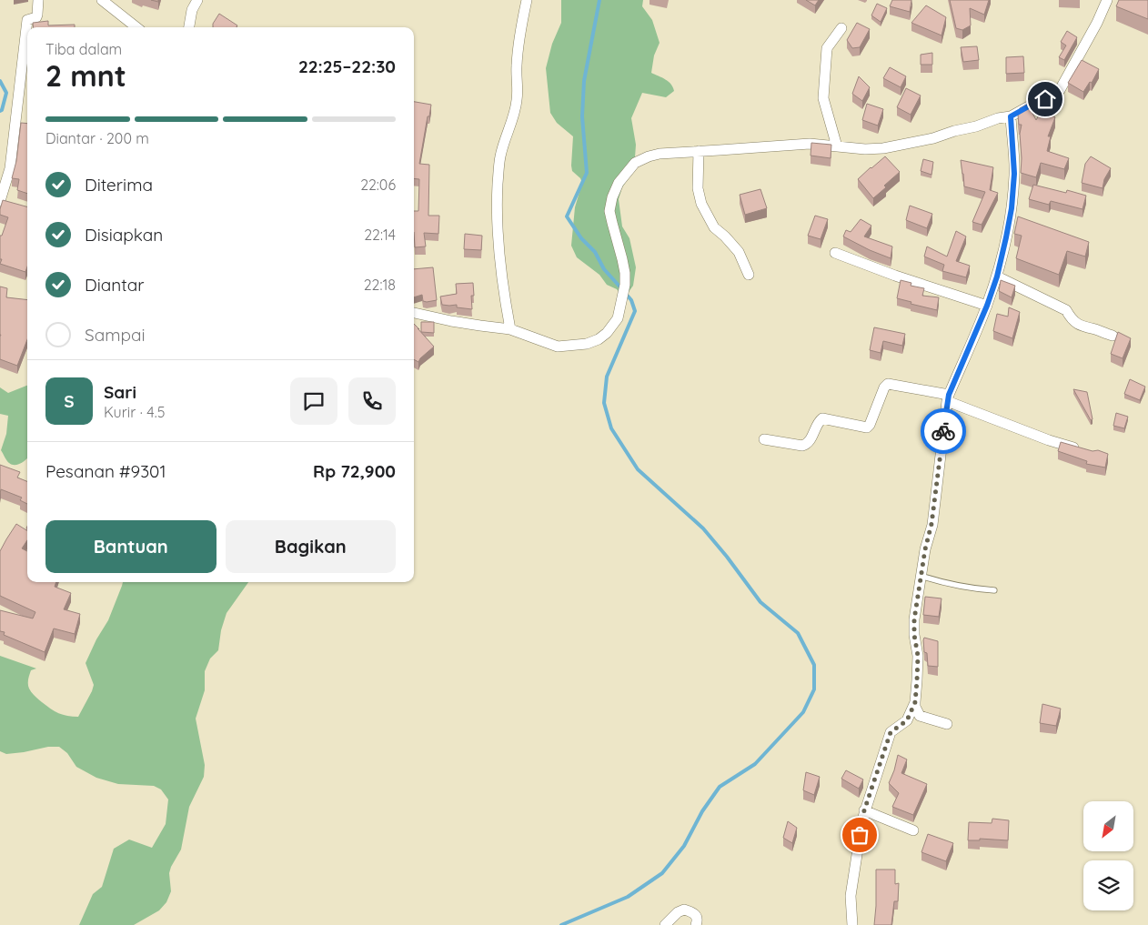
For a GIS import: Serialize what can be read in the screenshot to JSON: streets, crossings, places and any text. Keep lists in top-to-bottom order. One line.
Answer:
{"north":"bottom left","page":{"heading":["2 mnt","Tiba dalam","22:25–22:30"],"panel":["Sari","Kurir · 4.5","Pesanan #9301","Rp 72,900"],"bar":"Diantar · 200 m","list":[["Diterima","22:06"],["Disiapkan","22:14"],["Diantar","22:18"],"Sampai"],"round":"S","buttons":["Bantuan","Bagikan"]}}
